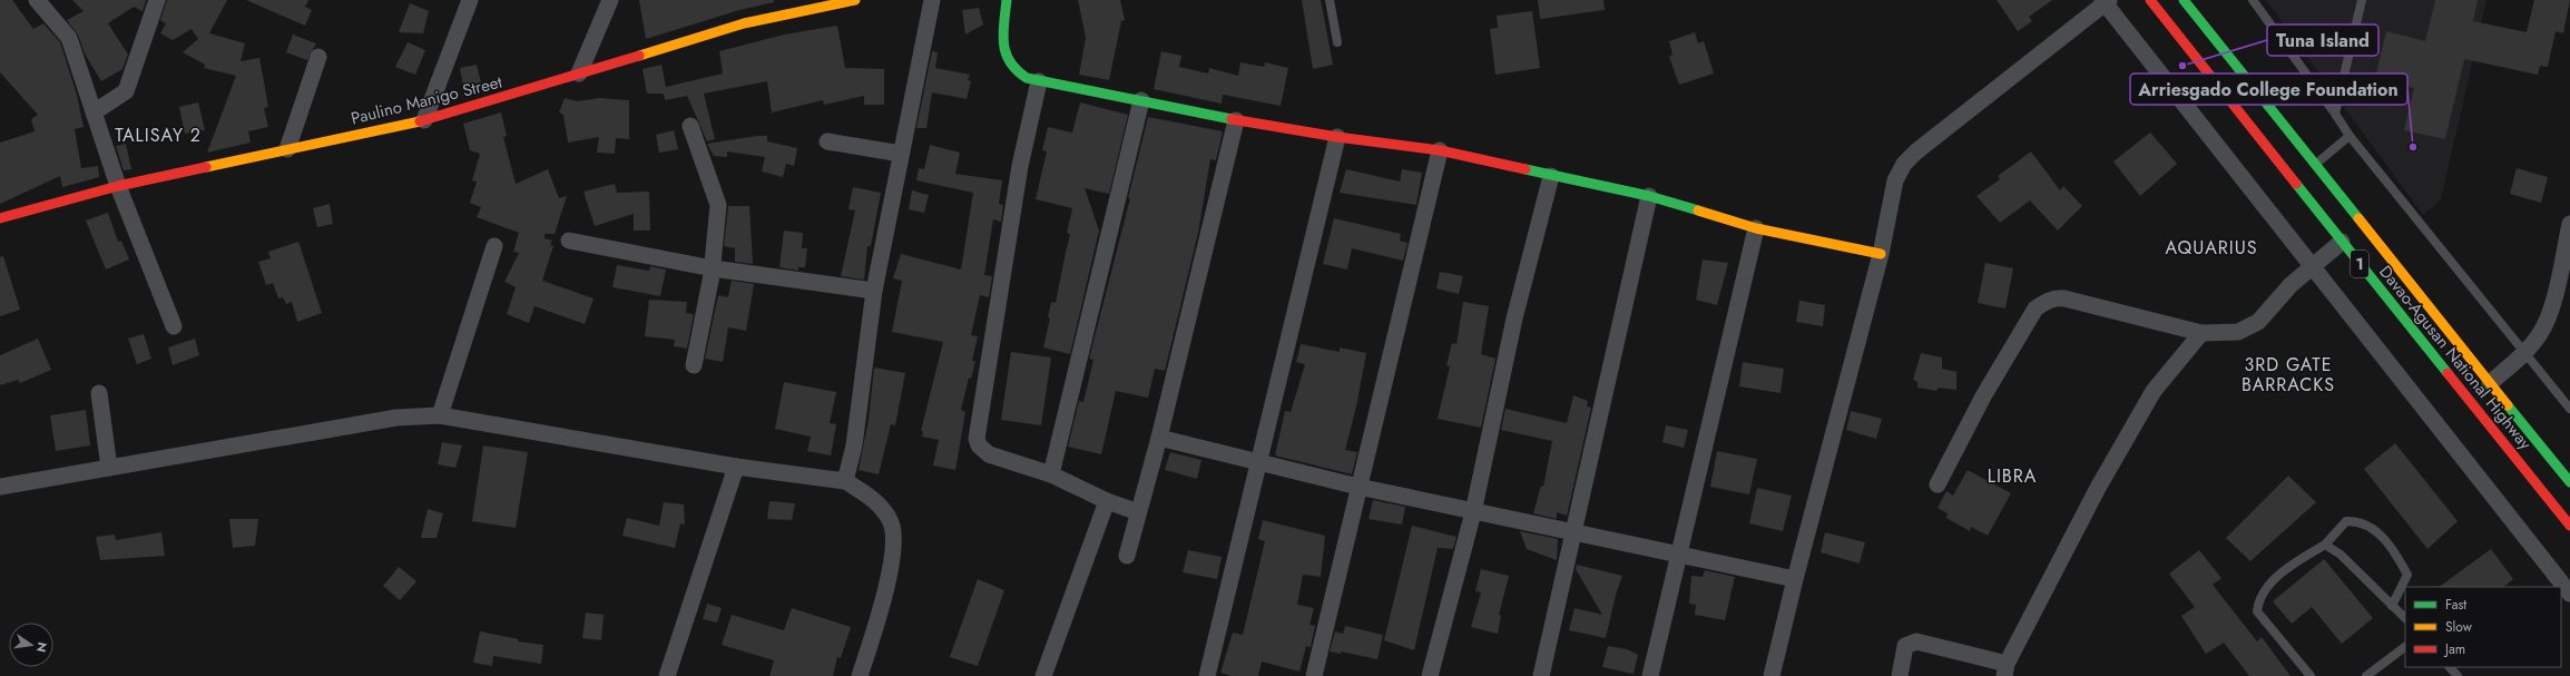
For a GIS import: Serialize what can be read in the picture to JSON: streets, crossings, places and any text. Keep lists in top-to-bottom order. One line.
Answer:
{"streets":{"main road":["Paulino Manigo Street","1","Davao-Agusan National Highway"]},"districts":["TALISAY 2","AQUARIUS","3RD GATE BARRACKS","LIBRA"],"places":["Tuna Island","Arriesgado College Foundation"],"legend":["Fast","Slow","Jam"],"north":"right"}
